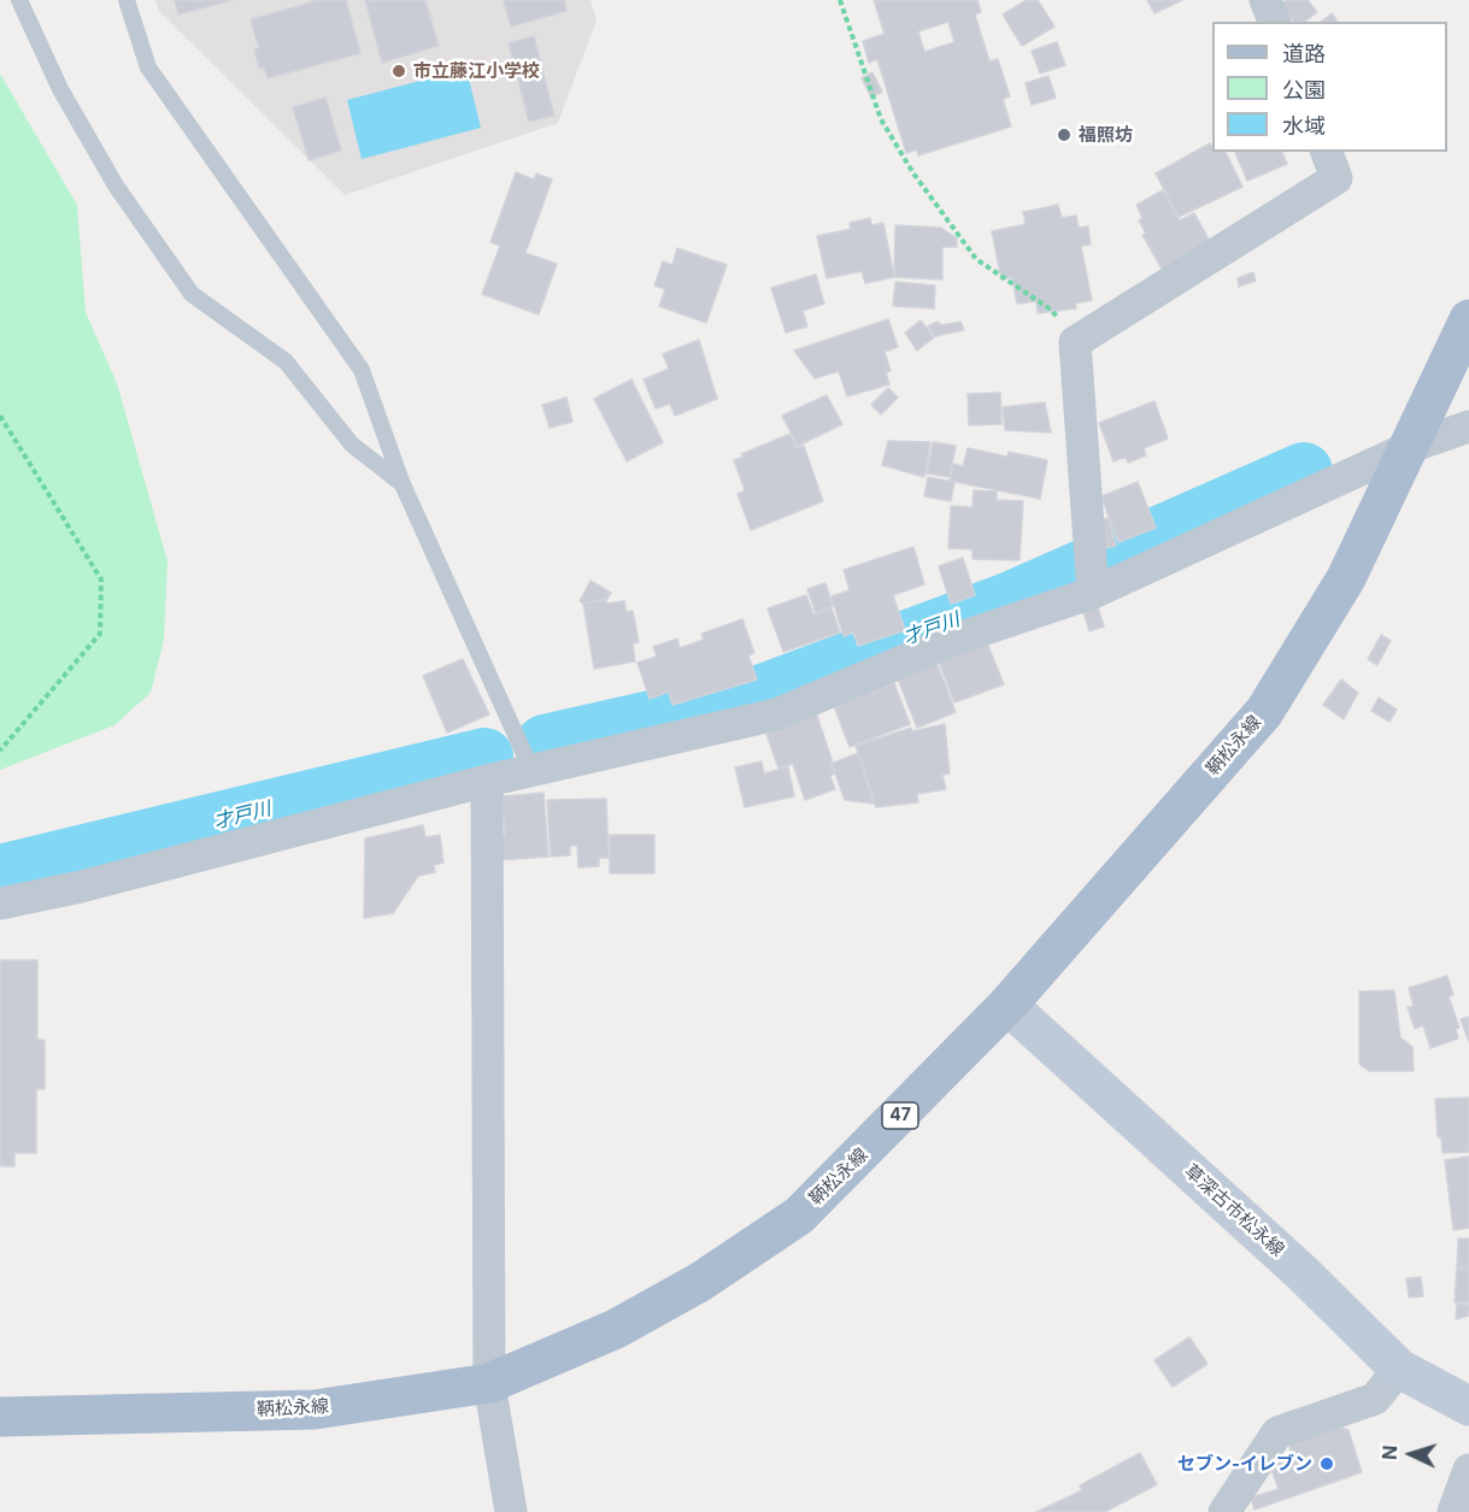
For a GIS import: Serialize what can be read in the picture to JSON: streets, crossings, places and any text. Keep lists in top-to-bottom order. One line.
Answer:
{"streets":{"main road":["鞆松永線","47","草深古市松永線"]},"crossings":[["鞆松永線","草深古市松永線"]],"water":["才戸川"],"places":["市立藤江小学校","福照坊","セブン-イレブン"],"legend":["道路","公園","水域"],"north":"left"}
